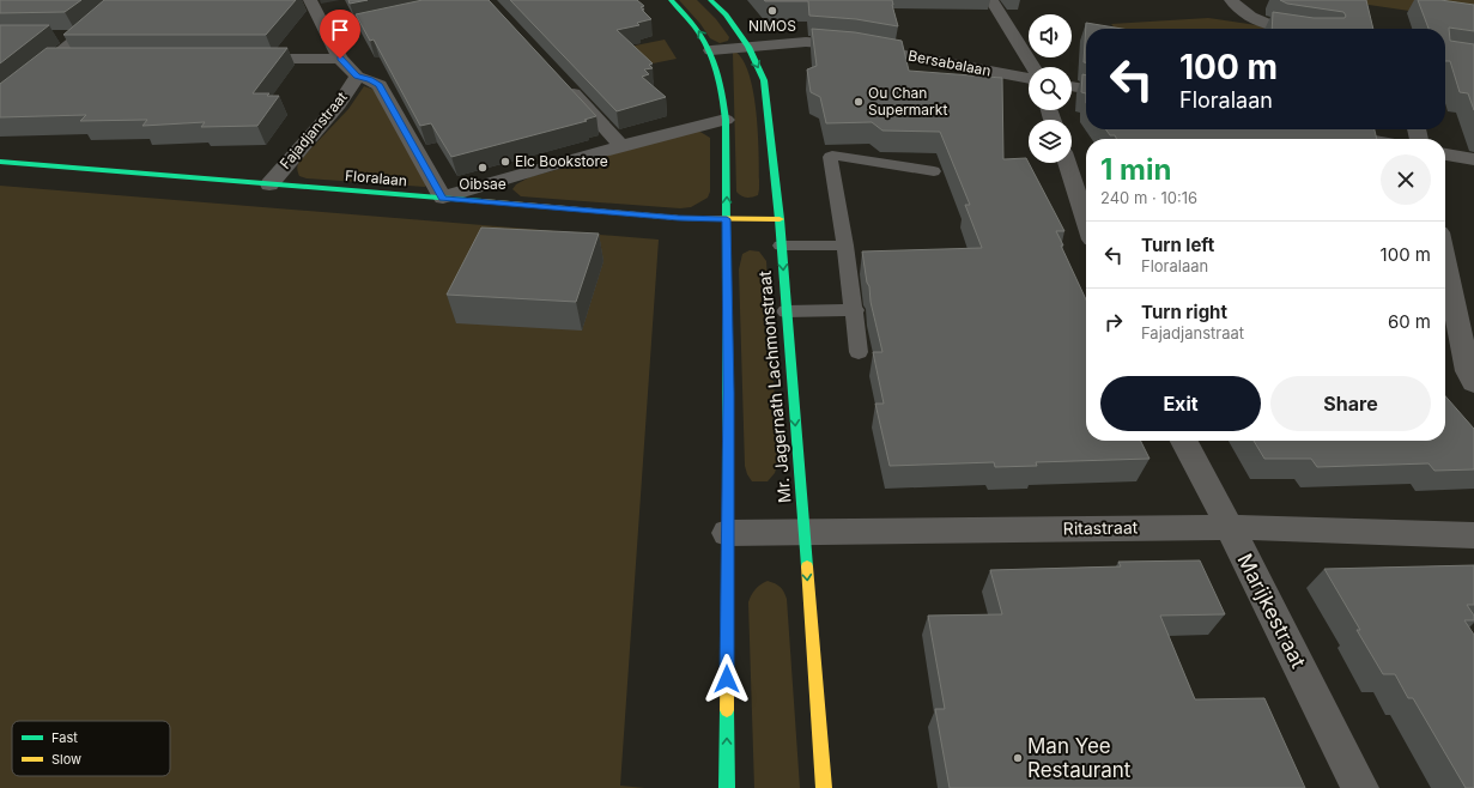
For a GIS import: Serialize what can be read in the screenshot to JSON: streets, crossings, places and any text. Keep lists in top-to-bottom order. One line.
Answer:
{"streets":{"main road":["Floralaan","Mr. Jagernath Lachmonstraat"],"street":["Bersabalaan","Fajadjanstraat","Ritastraat","Marijkestraat"]},"crossings":[["Bersabalaan","Mr. Jagernath Lachmonstraat"],["Fajadjanstraat","Floralaan"],["Floralaan","Mr. Jagernath Lachmonstraat"],["Mr. Jagernath Lachmonstraat","Ritastraat"],["Ritastraat","Marijkestraat"]],"places":["NIMOS","Ou Chan Supermarkt","Elc Bookstore","Oibsae","Man Yee Restaurant"],"legend":["Fast","Slow"],"page":{"turn":["100 m","Floralaan"],"heading":["1 min","240 m · 10:16"],"list":[{"name":"Turn left","note":"Floralaan","value":"100 m"},{"name":"Turn right","note":"Fajadjanstraat","value":"60 m"}],"buttons":["Exit","Share"]}}
